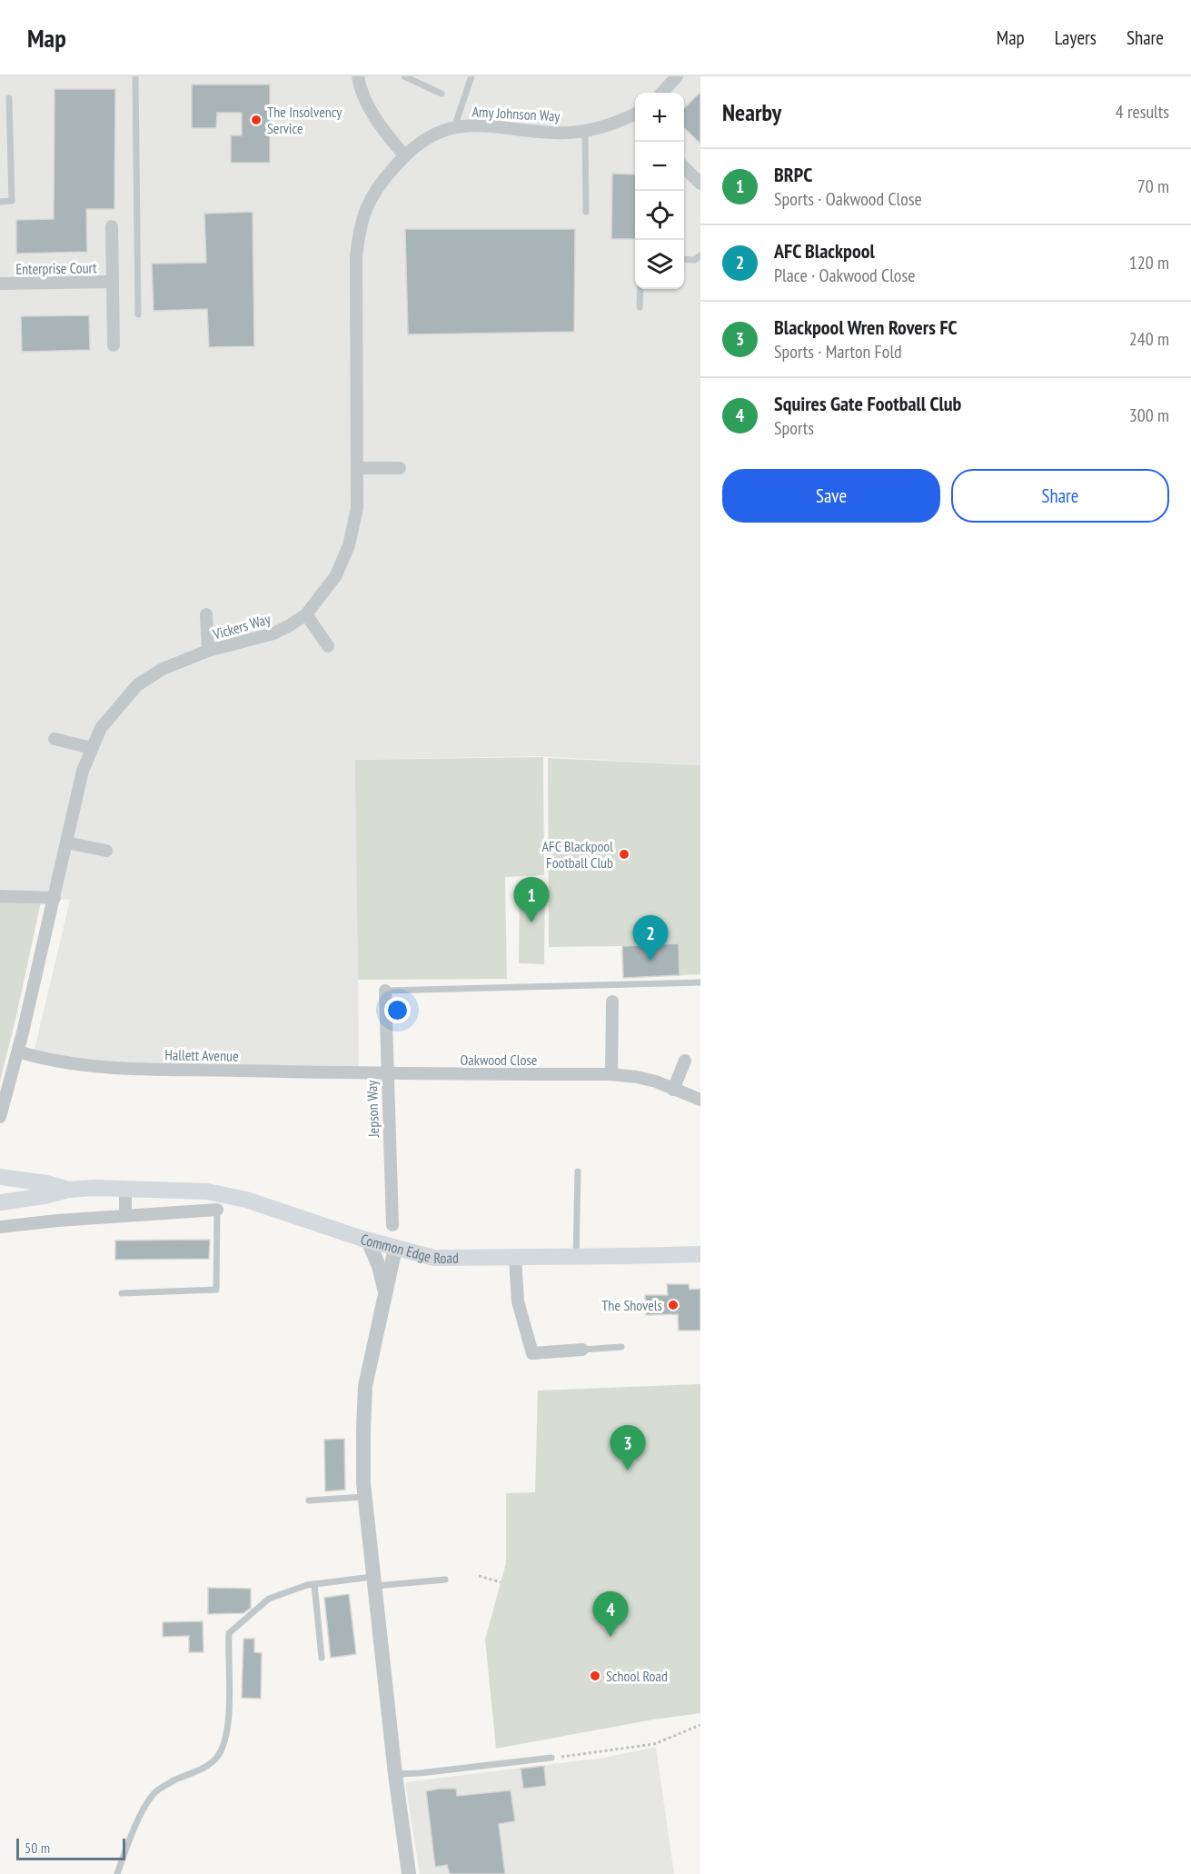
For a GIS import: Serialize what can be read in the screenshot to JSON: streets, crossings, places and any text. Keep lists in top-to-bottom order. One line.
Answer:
{"streets":{"main road":["Common Edge Road"],"street":["Amy Johnson Way","Enterprise Court","Vickers Way","Hallett Avenue","Oakwood Close","Jepson Way"]},"crossings":[["Amy Johnson Way","Vickers Way"],["Vickers Way","Hallett Avenue"],["Hallett Avenue","Oakwood Close"],["Hallett Avenue","Jepson Way"],["Oakwood Close","Jepson Way"]],"places":["The Insolvency Service","AFC Blackpool Football Club","The Shovels","School Road"],"scale_bar":"50 m","page":{"header":"Map","nav":["Map","Layers","Share"],"heading":["Nearby","4 results"],"map_buttons":["+","−"],"list":[{"mark":"1","name":"BRPC","note":"Sports · Oakwood Close","value":"70 m"},{"mark":"2","name":"AFC Blackpool","note":"Place · Oakwood Close","value":"120 m"},{"mark":"3","name":"Blackpool Wren Rovers FC","note":"Sports · Marton Fold","value":"240 m"},{"mark":"4","name":"Squires Gate Football Club","note":"Sports","value":"300 m"}],"buttons":["Save","Share"],"pins":["1","2","3","4"],"scale":"50 m"}}
